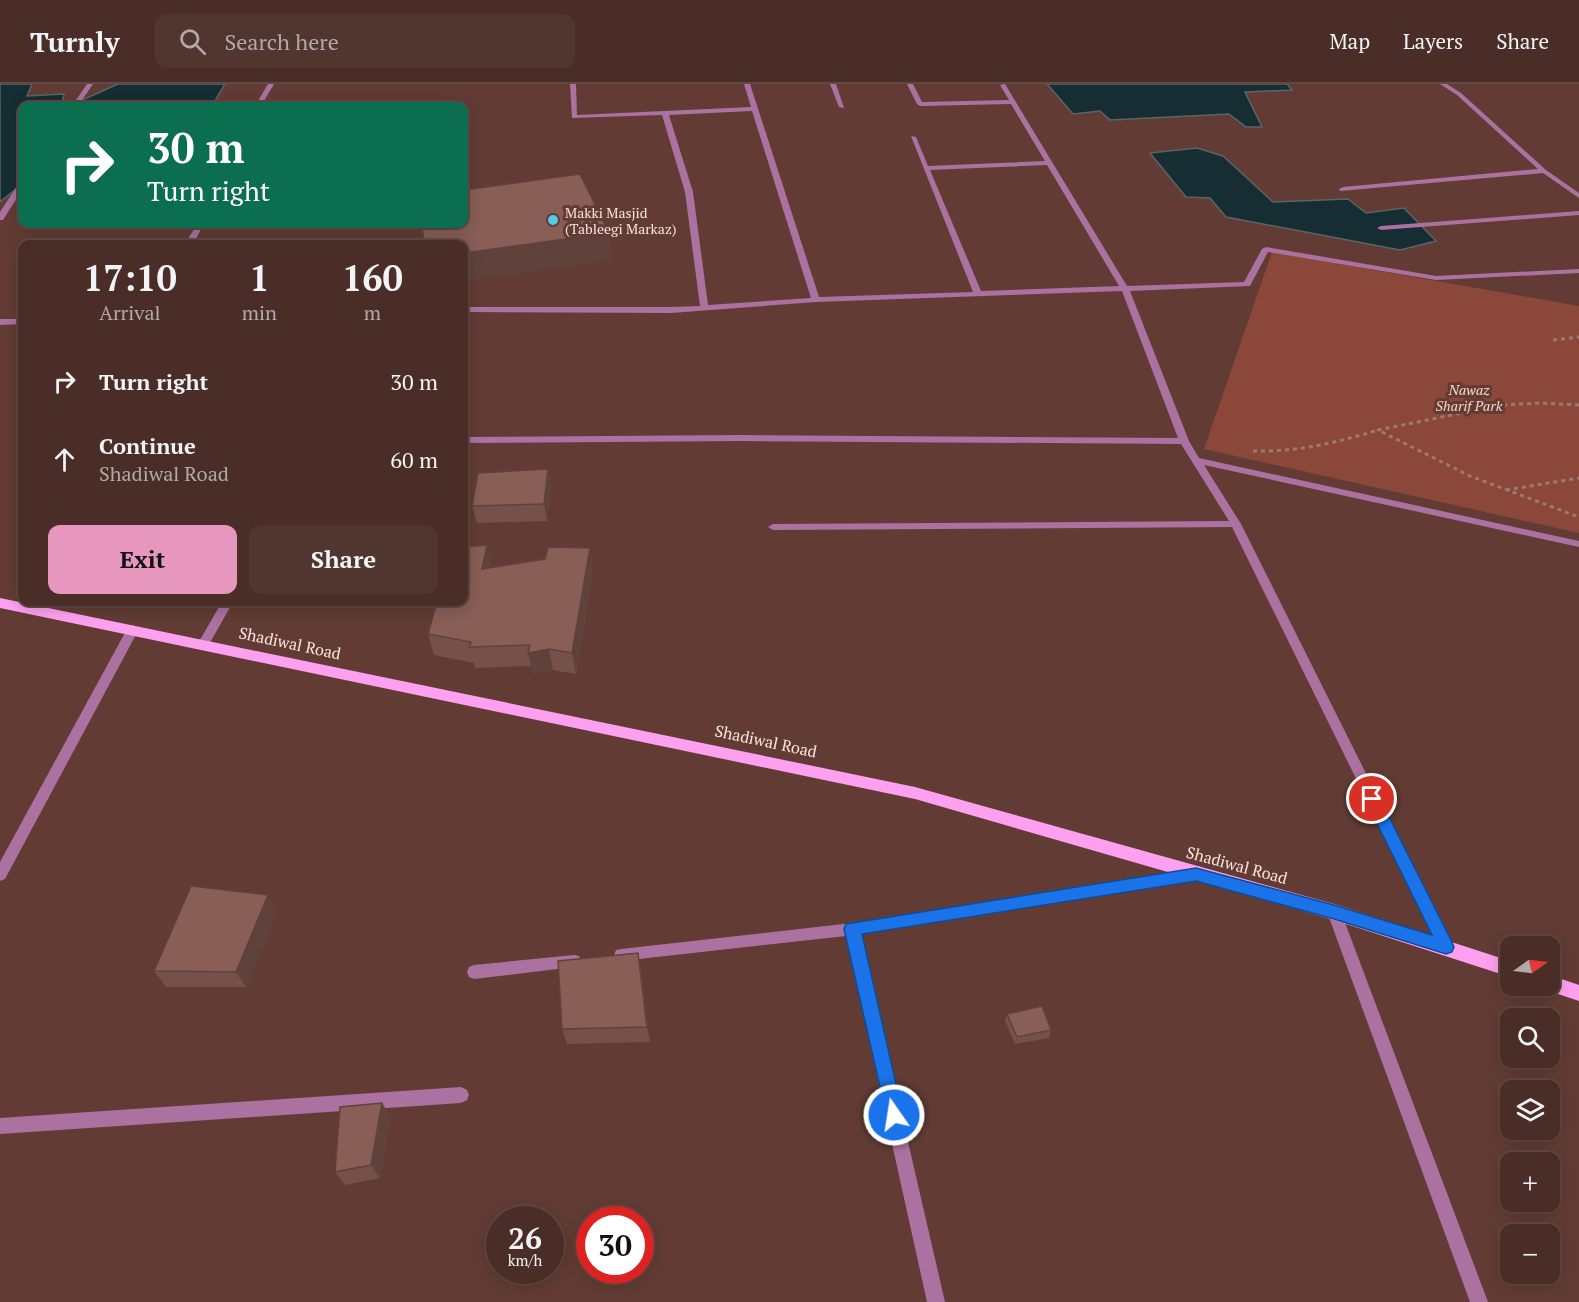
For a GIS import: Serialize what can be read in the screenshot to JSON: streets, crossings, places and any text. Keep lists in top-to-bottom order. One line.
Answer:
{"streets":{"main road":["Shadiwal Road"]},"parks":["Nawaz Sharif Park"],"places":["Makki Masjid (Tableegi Markaz)"],"north":"right","page":{"header":"Turnly","search":"Search here","nav":["Map","Layers","Share"],"turn":["30 m","Turn right"],"eta":["17:10","Arrival","1","min","160","m"],"list":[{"name":"Turn right","value":"30 m"},{"name":"Continue","note":"Shadiwal Road","value":"60 m"}],"buttons":["Exit","Share"],"map_buttons":["+","−"],"speed":"26 km/h","limit":"30"}}
